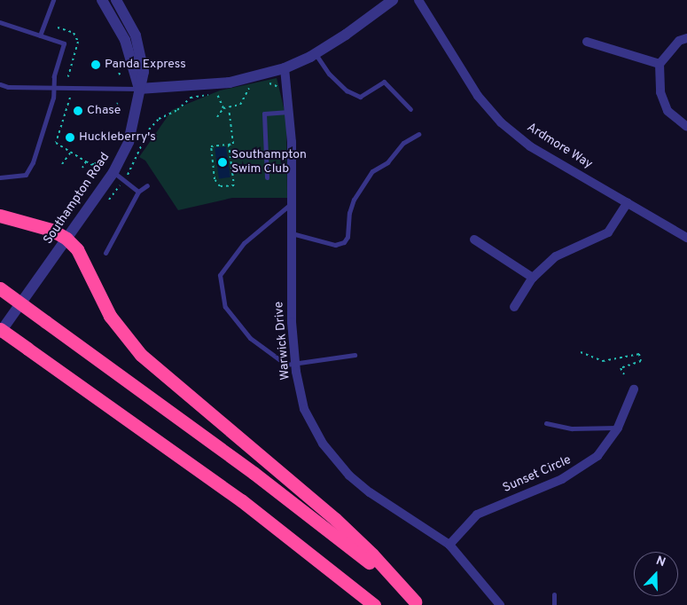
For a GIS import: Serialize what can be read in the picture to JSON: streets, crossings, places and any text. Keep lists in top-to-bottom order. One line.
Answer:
{"streets":{"street":["Ardmore Way","Southampton Road","Warwick Drive","Sunset Circle"]},"crossings":[["Warwick Drive","Sunset Circle"]],"places":["Panda Express","Chase","Huckleberry's","Southampton Swim Club"],"north":"top"}
